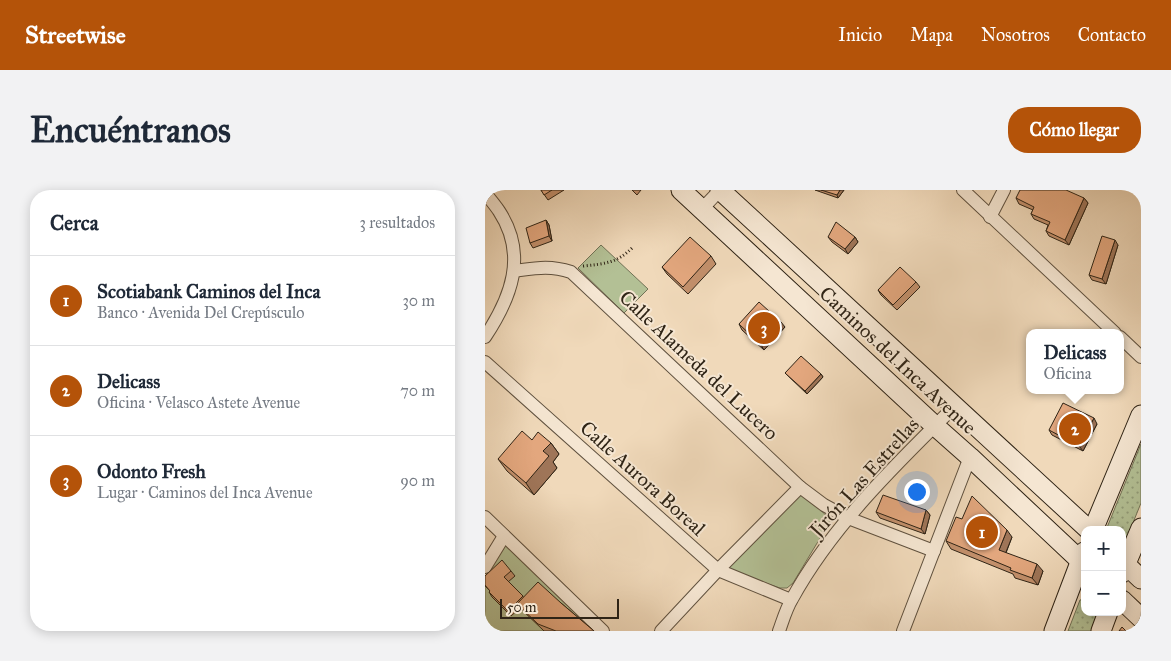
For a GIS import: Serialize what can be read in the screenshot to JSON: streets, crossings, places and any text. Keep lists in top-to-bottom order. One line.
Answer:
{"streets":{"main road":["Caminos del Inca Avenue"],"street":["Calle Alameda del Lucero","Jirón Las Estrellas","Calle Aurora Boreal"]},"crossings":[["Caminos del Inca Avenue","Jirón Las Estrellas"],["Calle Alameda del Lucero","Jirón Las Estrellas"],["Jirón Las Estrellas","Calle Aurora Boreal"]],"scale_bar":"50 m","page":{"header":"Streetwise","nav":["Inicio","Mapa","Nosotros","Contacto"],"buttons":"Cómo llegar","title":"Encuéntranos","heading":["Cerca","3 resultados"],"list":[{"mark":"1","name":"Scotiabank Caminos del Inca","note":"Banco · Avenida Del Crepúsculo","value":"30 m"},{"mark":"2","name":"Delicass","note":"Oficina · Velasco Astete Avenue","value":"70 m"},{"mark":"3","name":"Odonto Fresh","note":"Lugar · Caminos del Inca Avenue","value":"90 m"}],"pins":["3","2","1"],"popup":["Delicass","Oficina"],"map_buttons":["+","−"],"scale":"50 m"}}
